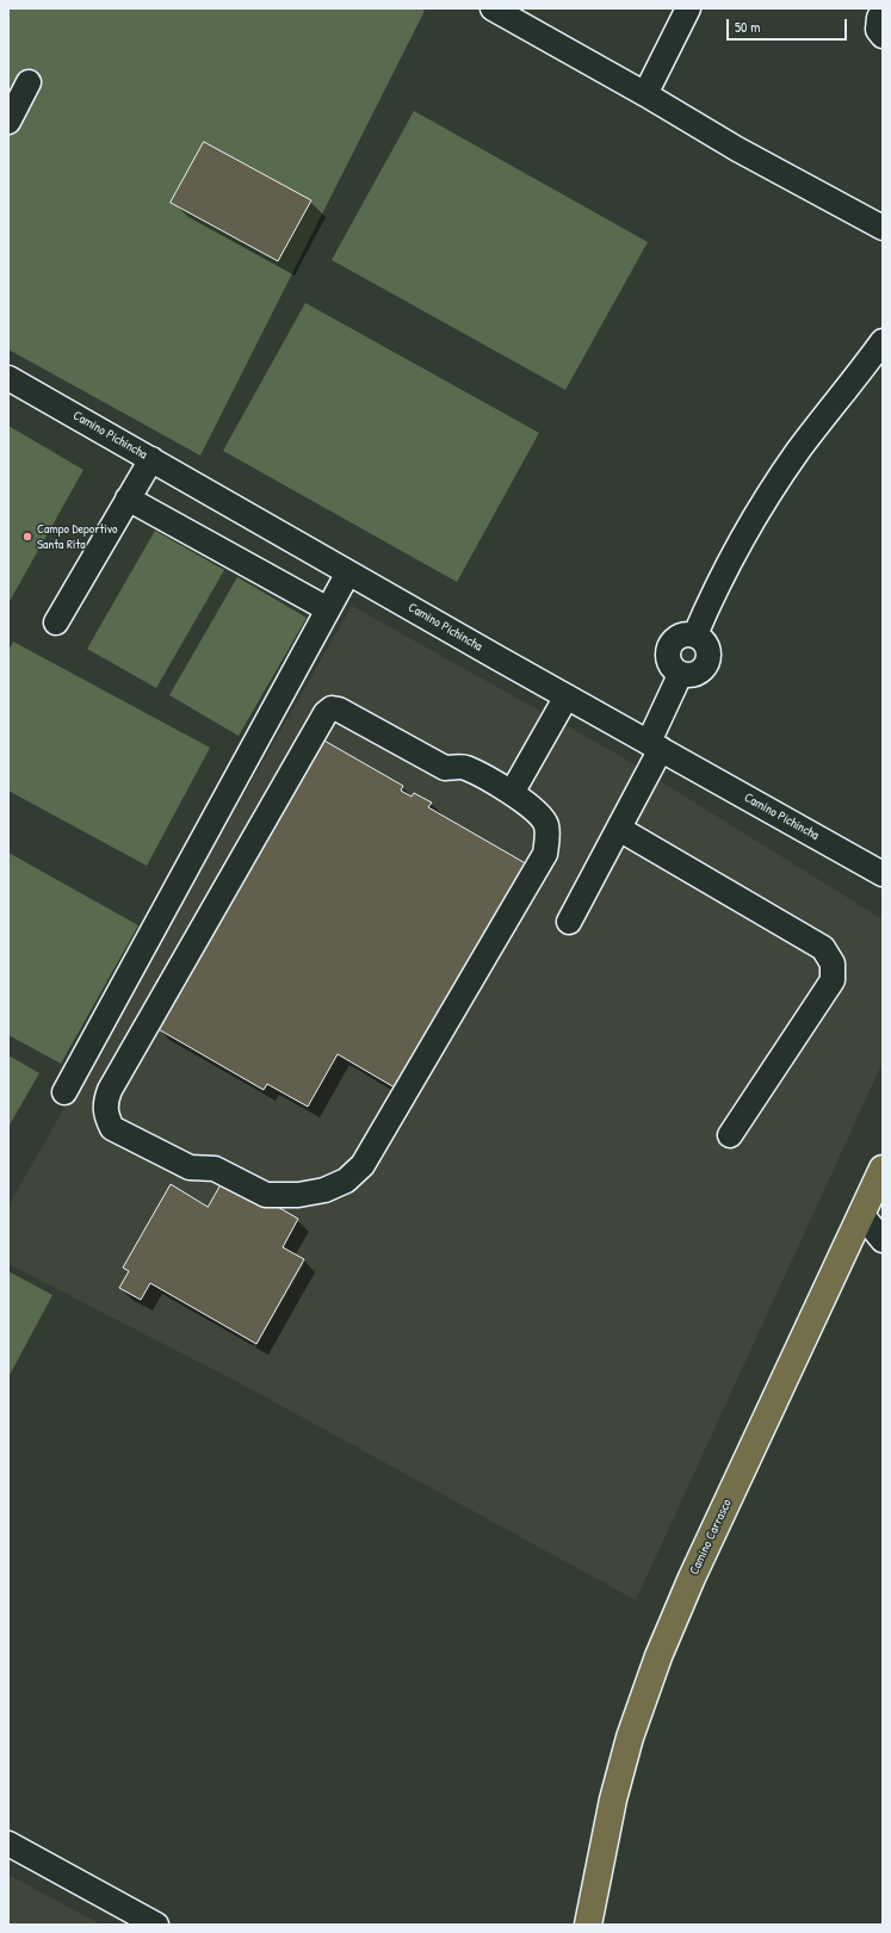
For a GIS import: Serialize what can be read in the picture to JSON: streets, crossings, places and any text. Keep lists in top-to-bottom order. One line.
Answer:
{"streets":{"main road":["Camino Carrasco"],"street":["Camino Pichincha"]},"places":["Campo Deportivo Santa Rita"],"scale_bar":"50 m"}
